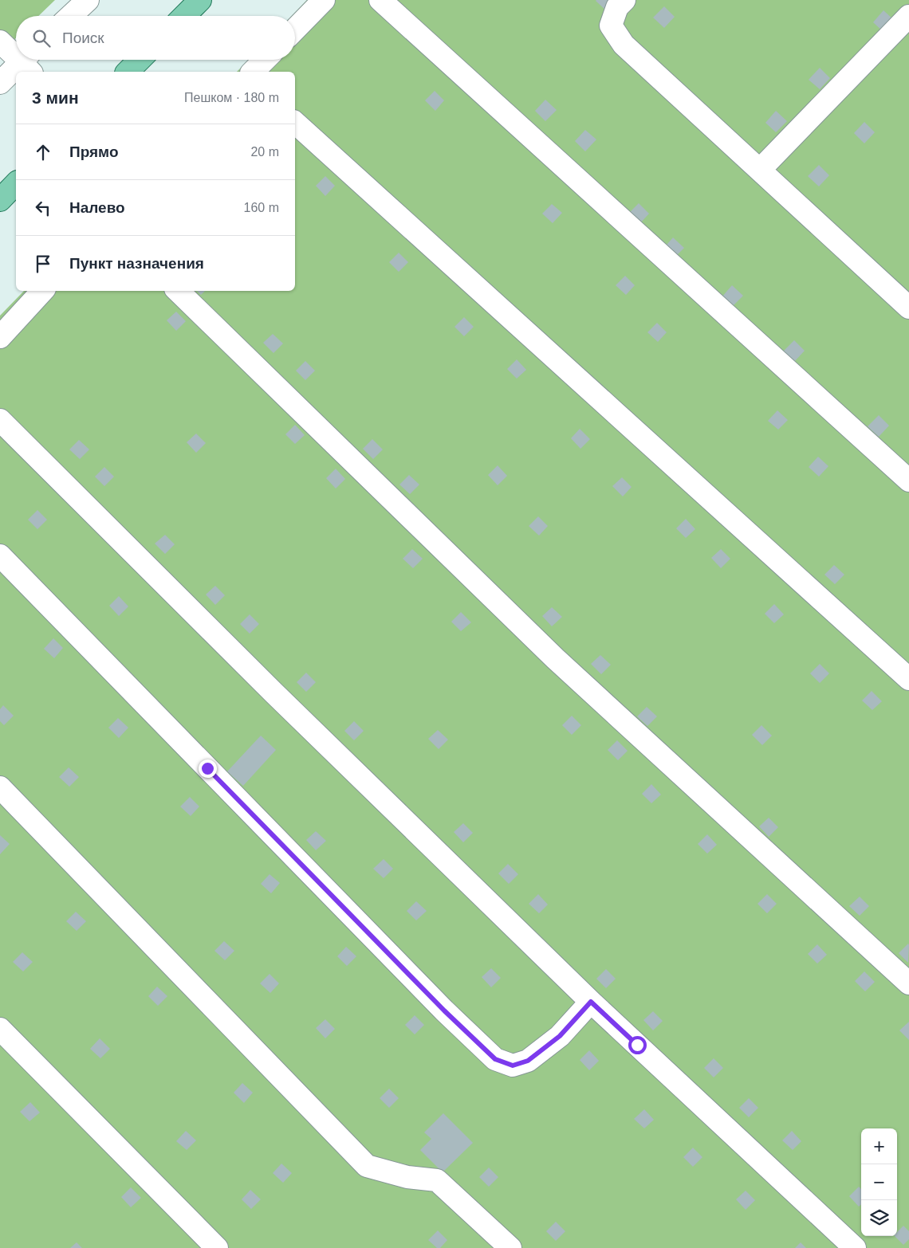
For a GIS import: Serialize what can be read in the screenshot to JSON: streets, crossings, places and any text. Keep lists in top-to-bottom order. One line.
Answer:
{"page":{"search":"Поиск","heading":["3 мин","Пешком · 180 m"],"list":[["Прямо","20 m"],["Налево","160 m"],"Пункт назначения"],"map_buttons":["+","−"]}}
